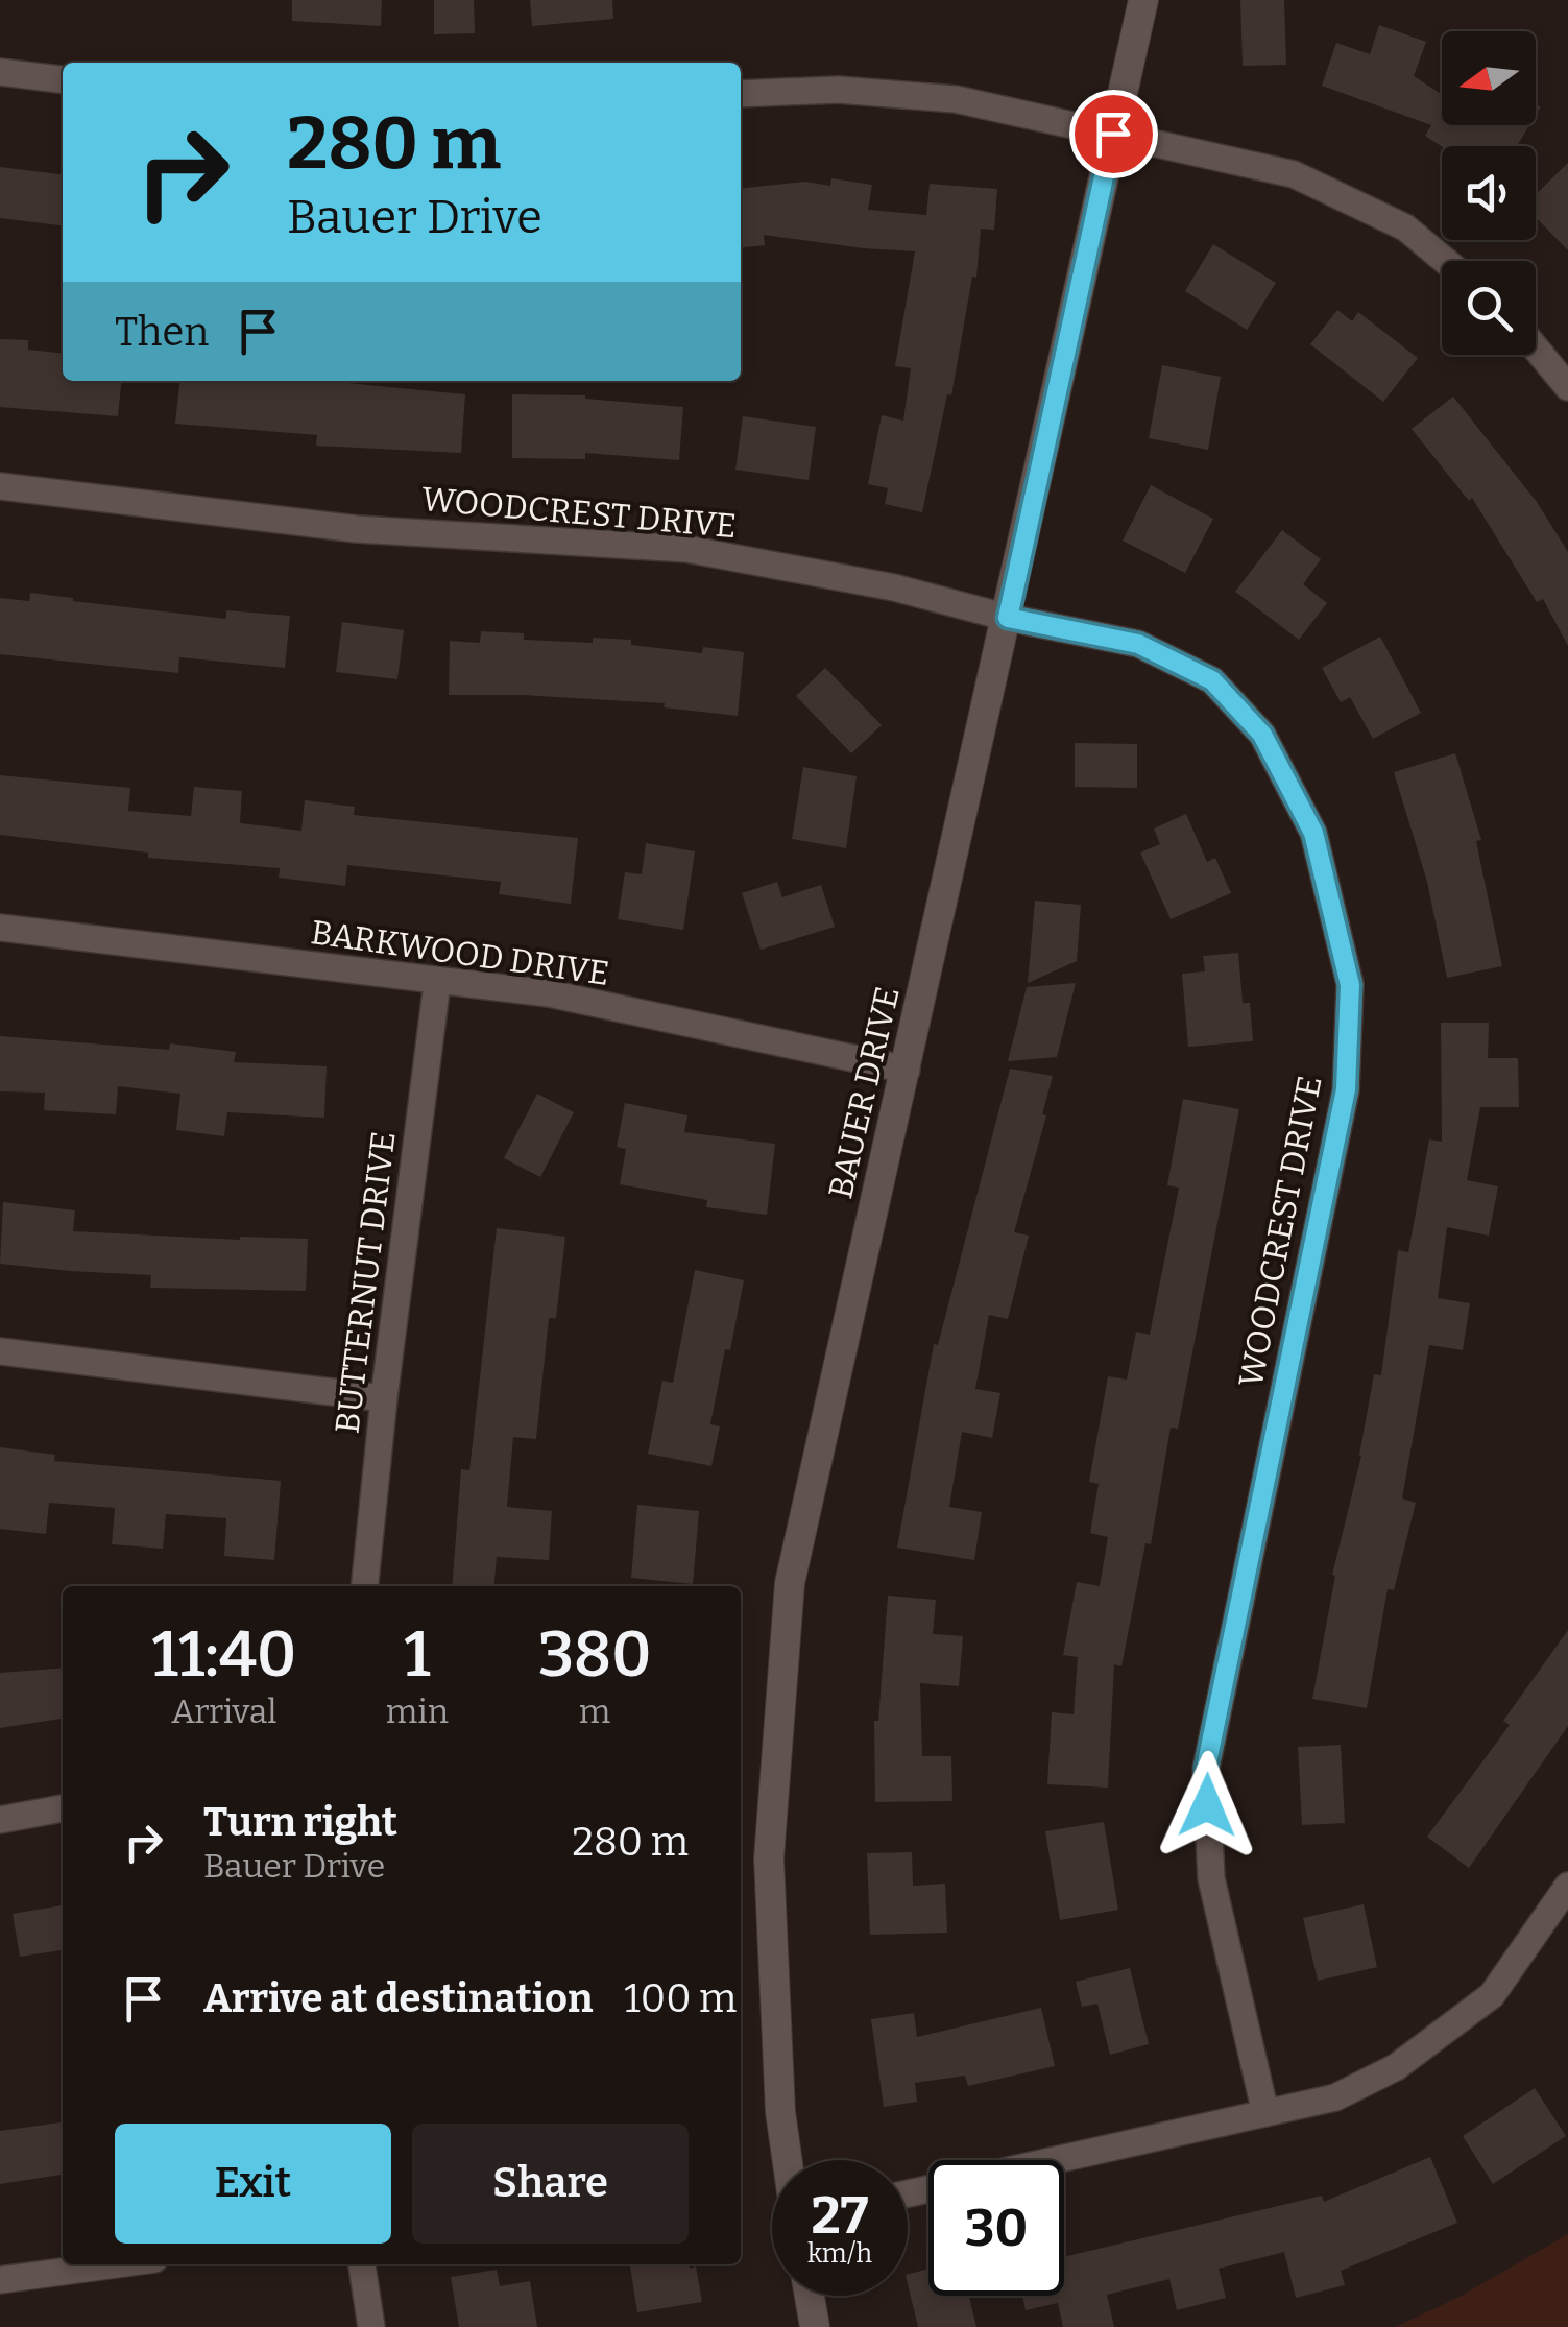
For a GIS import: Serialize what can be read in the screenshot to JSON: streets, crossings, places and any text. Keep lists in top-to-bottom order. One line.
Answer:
{"streets":{"street":["WOODCREST DRIVE","BARKWOOD DRIVE","BAUER DRIVE","BUTTERNUT DRIVE"]},"crossings":[["WOODCREST DRIVE","BAUER DRIVE"],["BARKWOOD DRIVE","BAUER DRIVE"],["BARKWOOD DRIVE","BUTTERNUT DRIVE"]],"north":"left","page":{"turn":["280 m","Bauer Drive"],"then":"Then","eta":["11:40","Arrival","1","min","380","m"],"list":[{"name":"Turn right","note":"Bauer Drive","value":"280 m"},{"name":"Arrive at destination","value":"100 m"}],"buttons":["Exit","Share"],"speed":"27 km/h","limit":"30"}}
